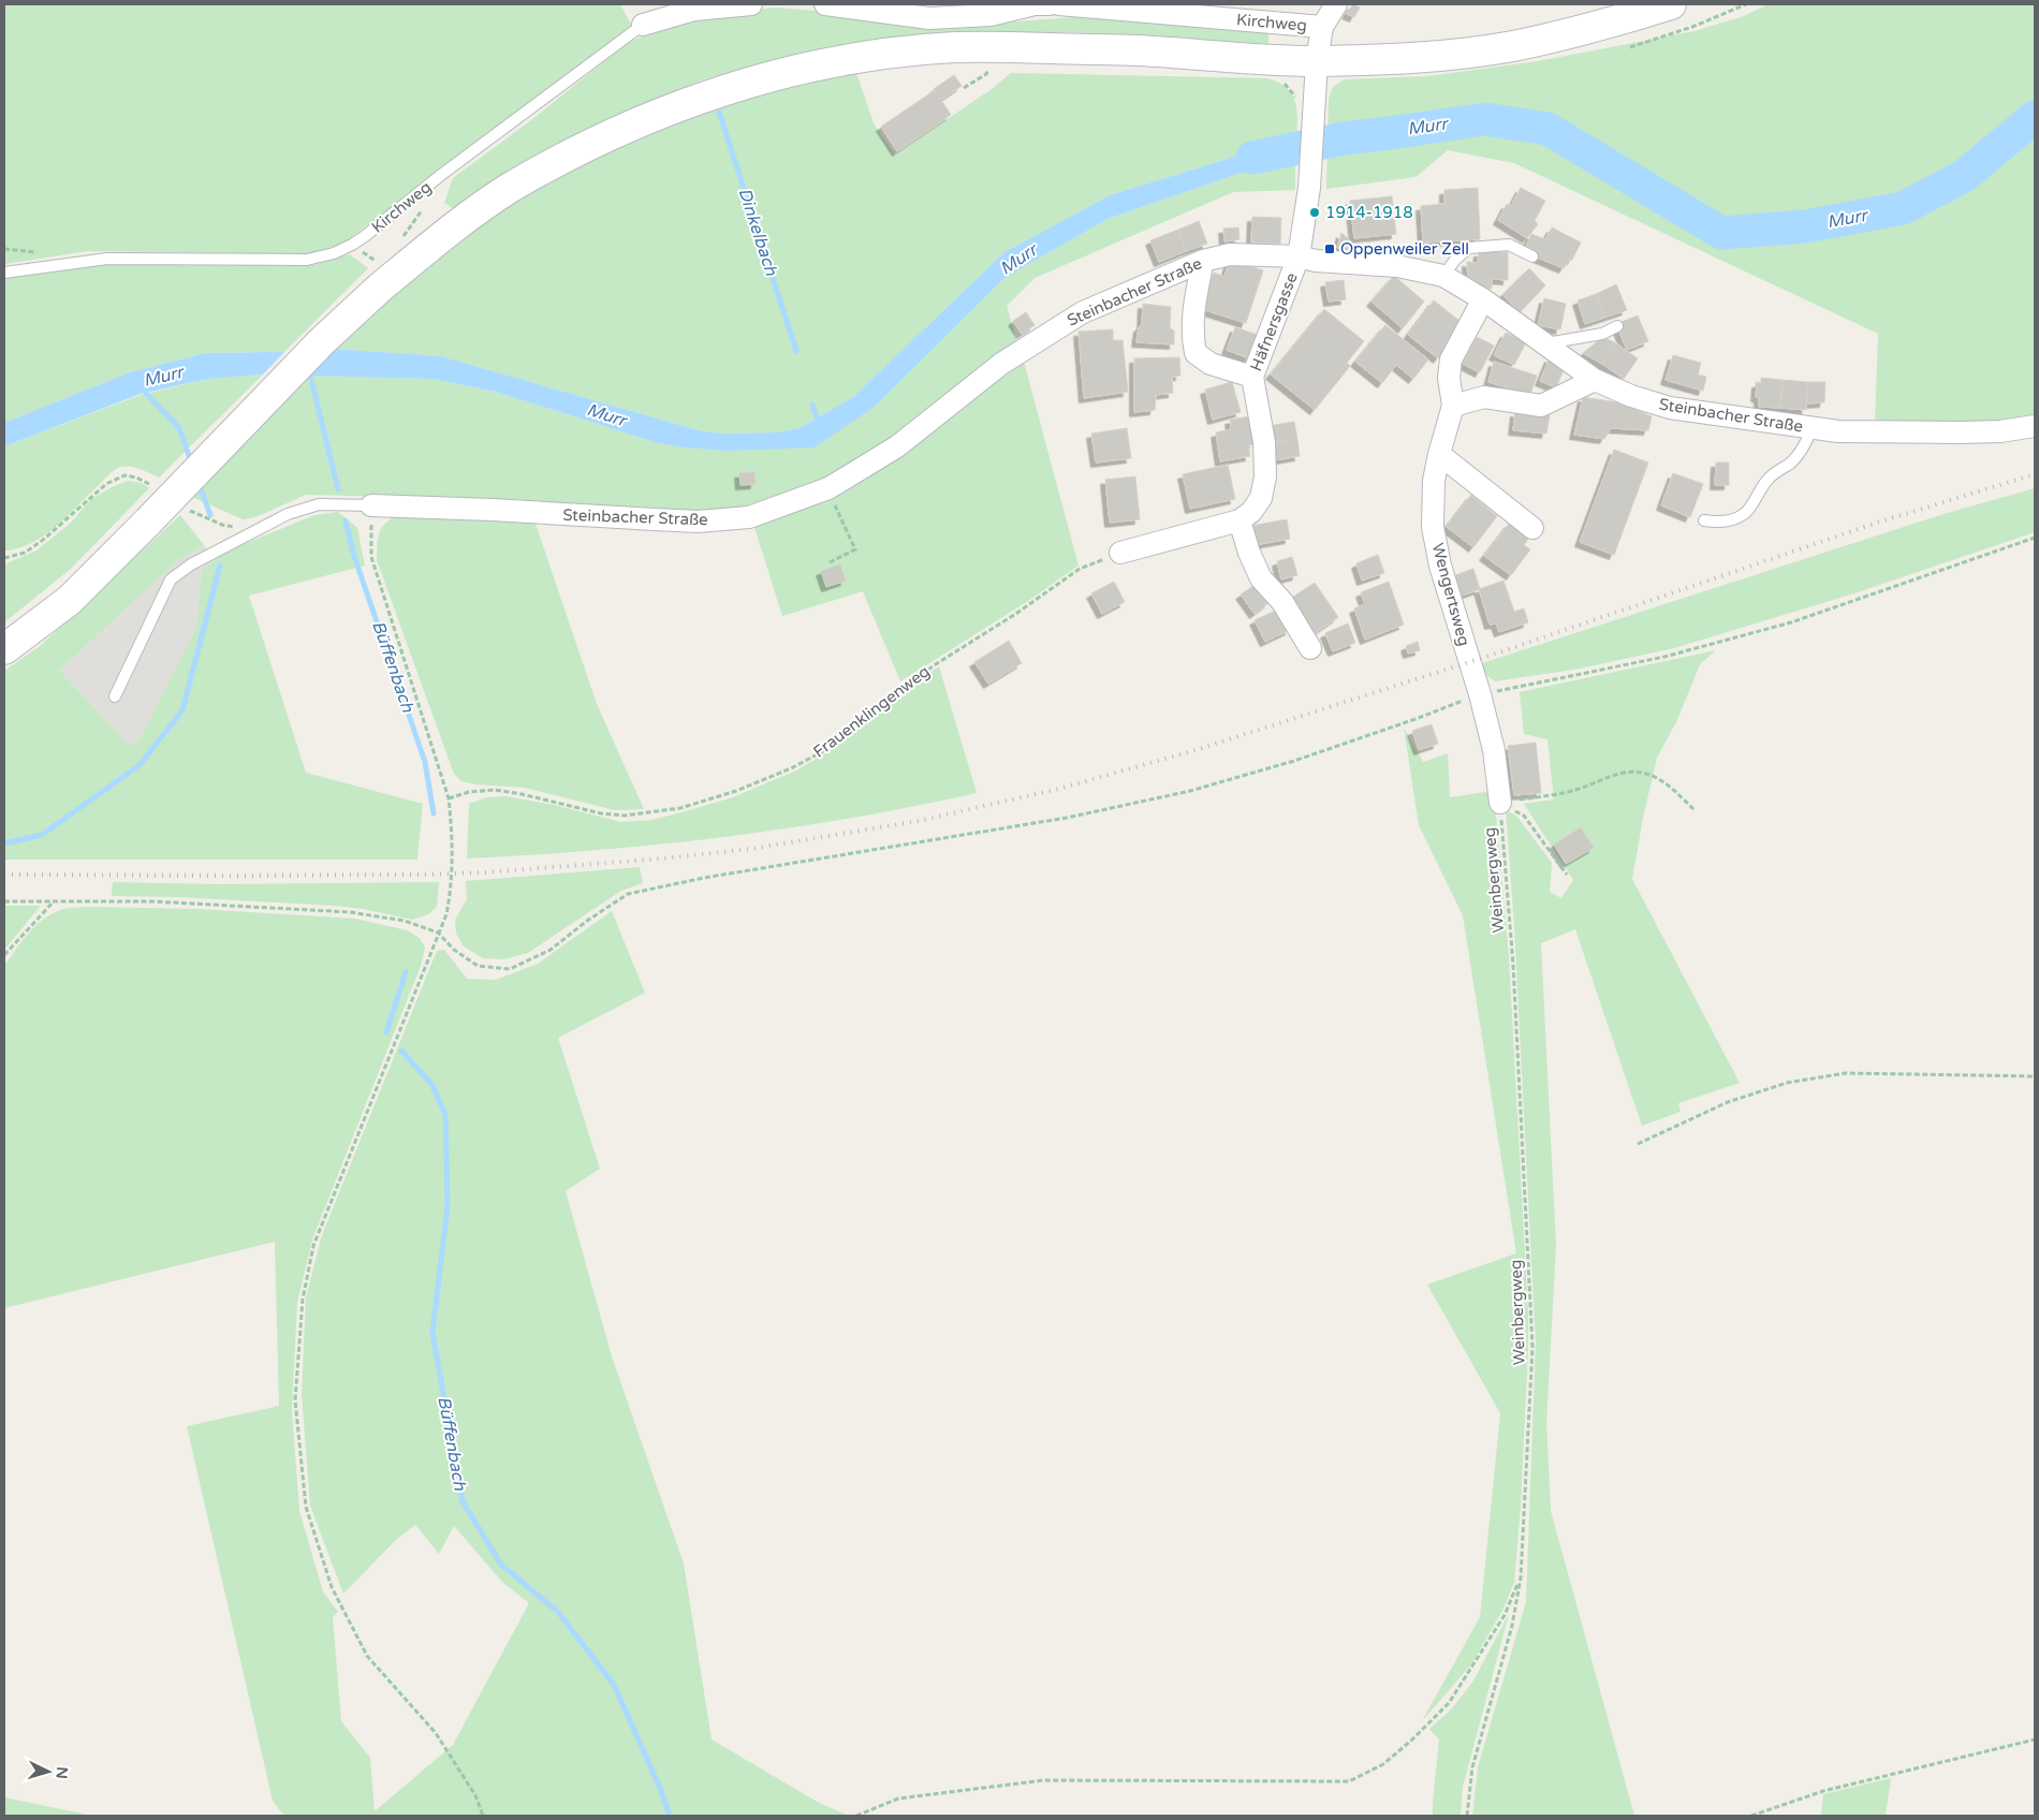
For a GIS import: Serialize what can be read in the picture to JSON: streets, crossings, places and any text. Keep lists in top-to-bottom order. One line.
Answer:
{"streets":{"street":["Kirchweg","Steinbacher Straße","Häfnersgasse","Wengertsweg"],"path":["Frauenklingenweg","Weinbergweg"]},"crossings":[["Kirchweg","Häfnersgasse"],["Steinbacher Straße","Häfnersgasse"],["Wengertsweg","Weinbergweg"]],"water":["Murr","Dinkelbach","Büffenbach"],"places":{"other":["1914-1918"],"transit":["Oppenweiler Zell"]},"north":"right"}
